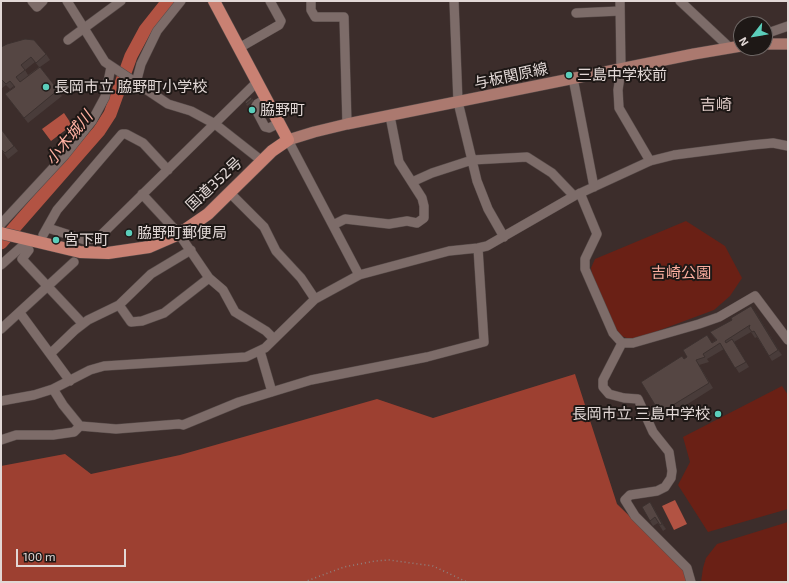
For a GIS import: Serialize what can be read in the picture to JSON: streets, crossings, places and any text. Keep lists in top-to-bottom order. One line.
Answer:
{"streets":{"highway":["国道352号"],"main road":["与板関原線"]},"crossings":[["与板関原線","国道352号"]],"districts":["吉崎"],"water":["小木城川"],"parks":["吉崎公園"],"places":["三島中学校前","長岡市立 脇野町小学校","脇野町","脇野町郵便局","宮下町","長岡市立 三島中学校"],"scale_bar":"100 m","north":"bottom left"}
